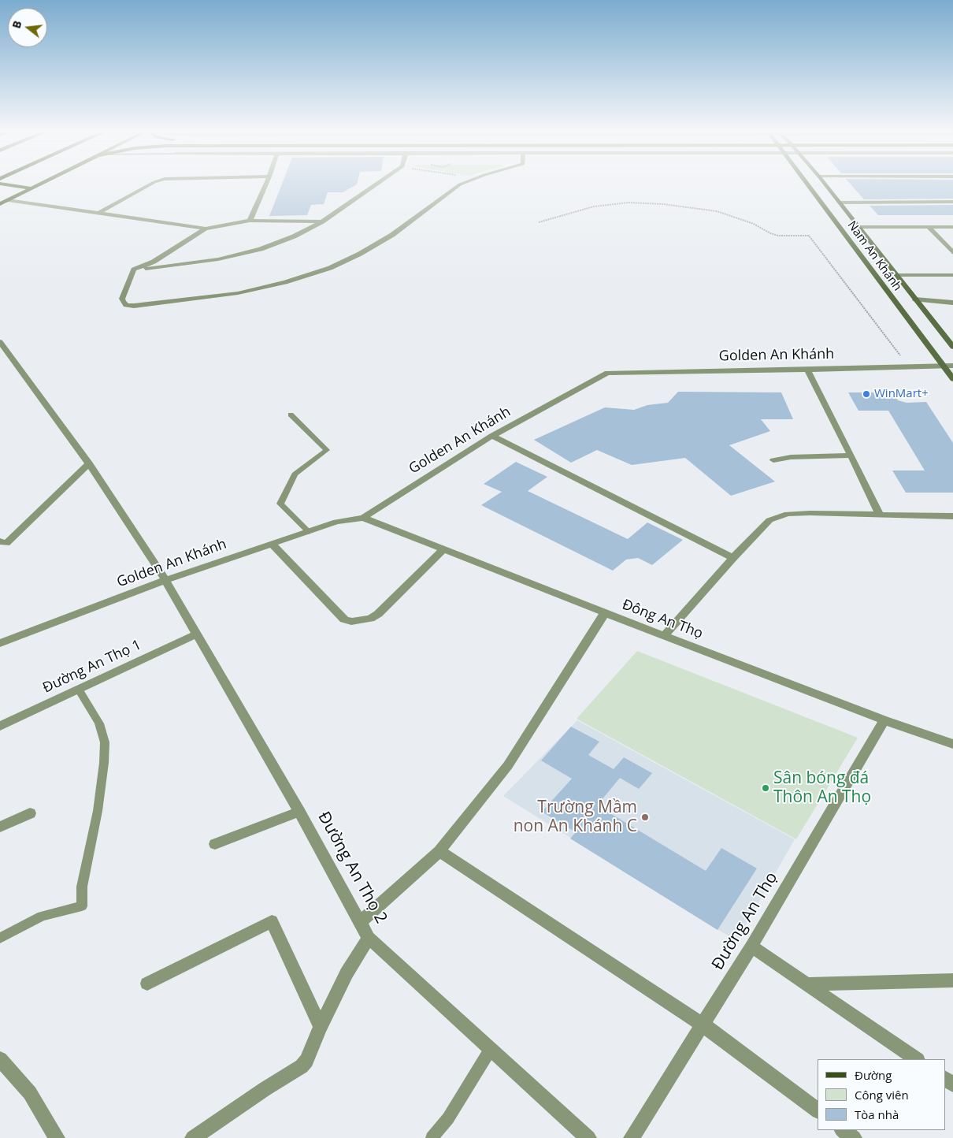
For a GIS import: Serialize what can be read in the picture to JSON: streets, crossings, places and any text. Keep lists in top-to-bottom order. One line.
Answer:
{"streets":{"street":["Nam An Khánh","Golden An Khánh","Đông An Thọ","Đường An Thọ 1","Đường An Thọ 2","Đường An Thọ"]},"crossings":[["Nam An Khánh","Golden An Khánh"],["Golden An Khánh","Đông An Thọ"],["Golden An Khánh","Đường An Thọ 2"],["Đông An Thọ","Đường An Thọ"],["Đường An Thọ 1","Đường An Thọ 2"]],"places":["WinMart+","Sân bóng đá Thôn An Thọ","Trường Mầm non An Khánh C"],"legend":["Đường","Công viên","Tòa nhà"],"north":"left"}
